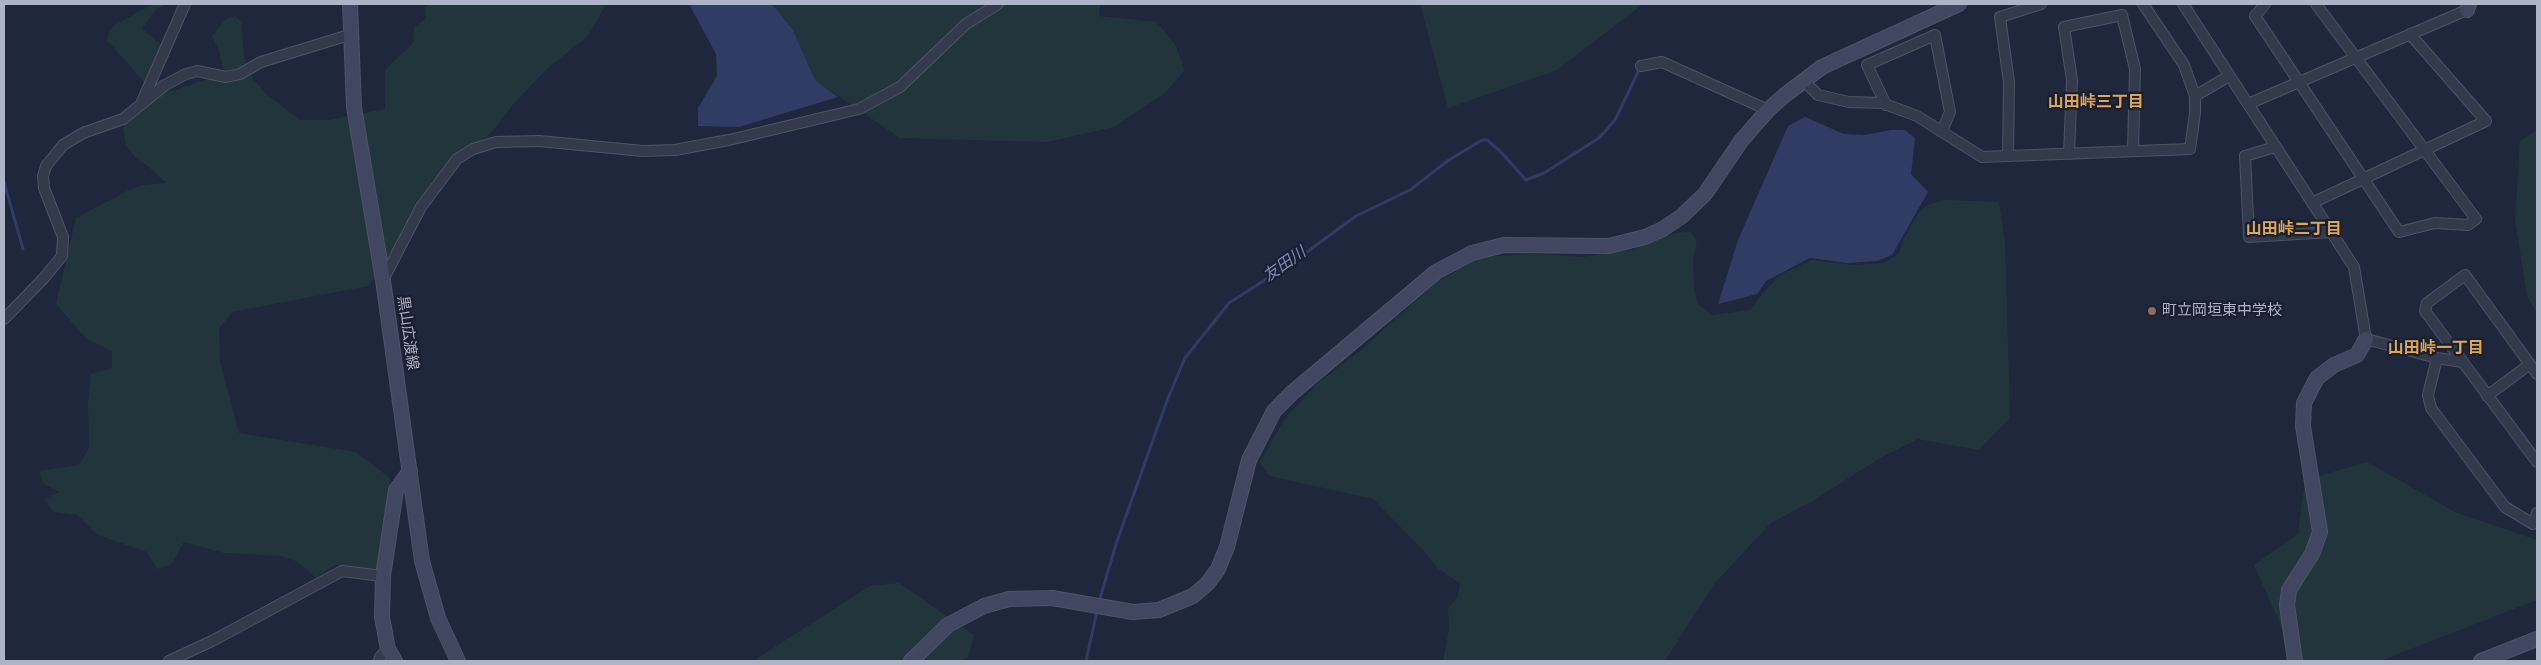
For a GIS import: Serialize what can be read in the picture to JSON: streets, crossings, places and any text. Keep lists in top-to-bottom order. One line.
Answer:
{"streets":{"street":["黒山広渡線"]},"districts":["山田峠三丁目","山田峠二丁目","山田峠一丁目"],"water":["友田川"],"places":["町立岡垣東中学校"]}
